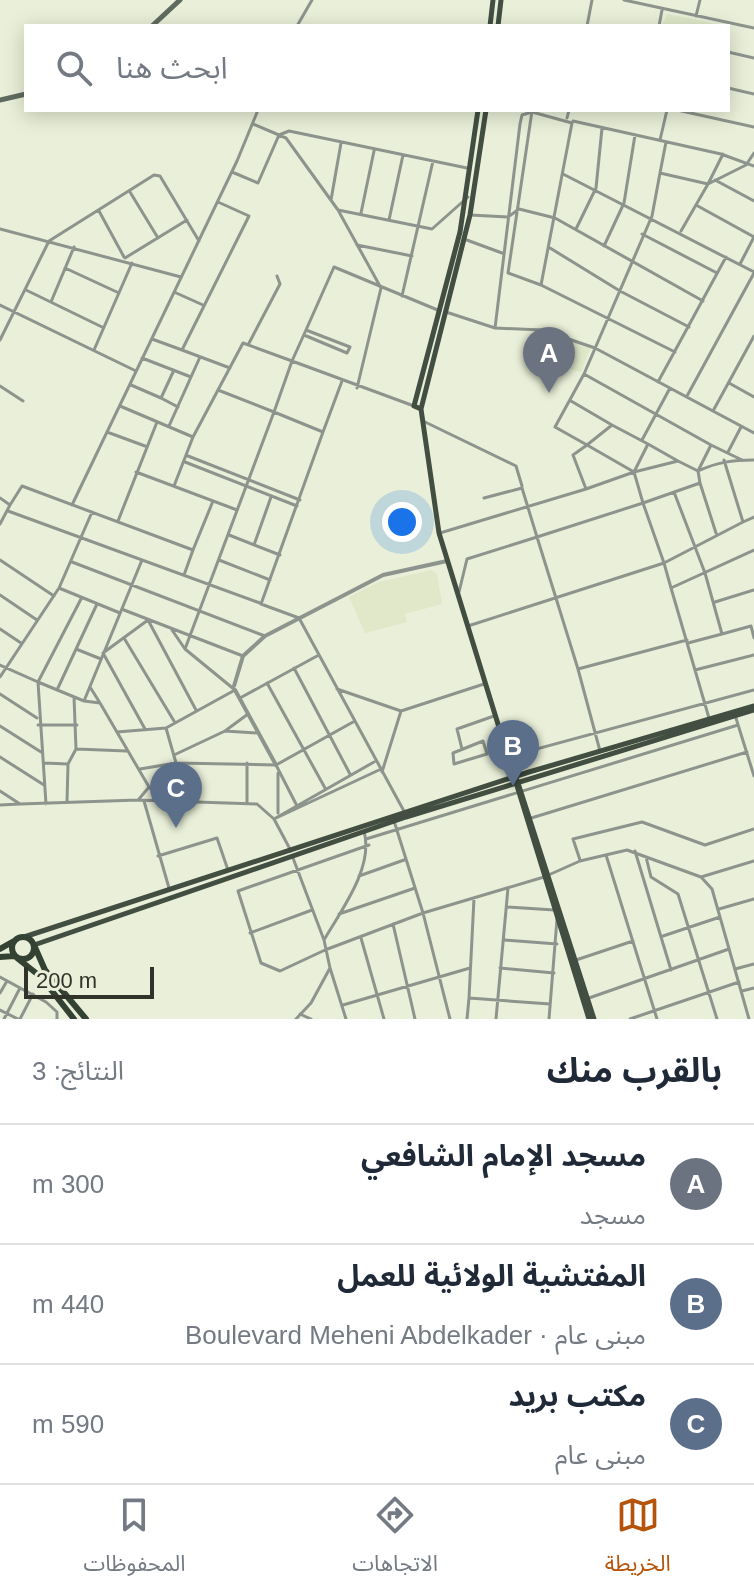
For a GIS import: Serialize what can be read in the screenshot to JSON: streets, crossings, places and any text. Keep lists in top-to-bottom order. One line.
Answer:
{"scale_bar":"200 m","page":{"search":"ابحث هنا","pins":["A","B","C"],"scale":"200 m","heading":["بالقرب منك","النتائج: 3"],"list":[{"mark":"A","name":"مسجد الإمام الشافعي","note":"مسجد","value":"300 m"},{"mark":"B","name":"المفتشية الولائية للعمل","note":"مبنى عام · Boulevard Meheni Abdelkader","value":"440 m"},{"mark":"C","name":"مكتب بريد","note":"مبنى عام","value":"590 m"}],"nav":["الخريطة","الاتجاهات","المحفوظات"]}}
